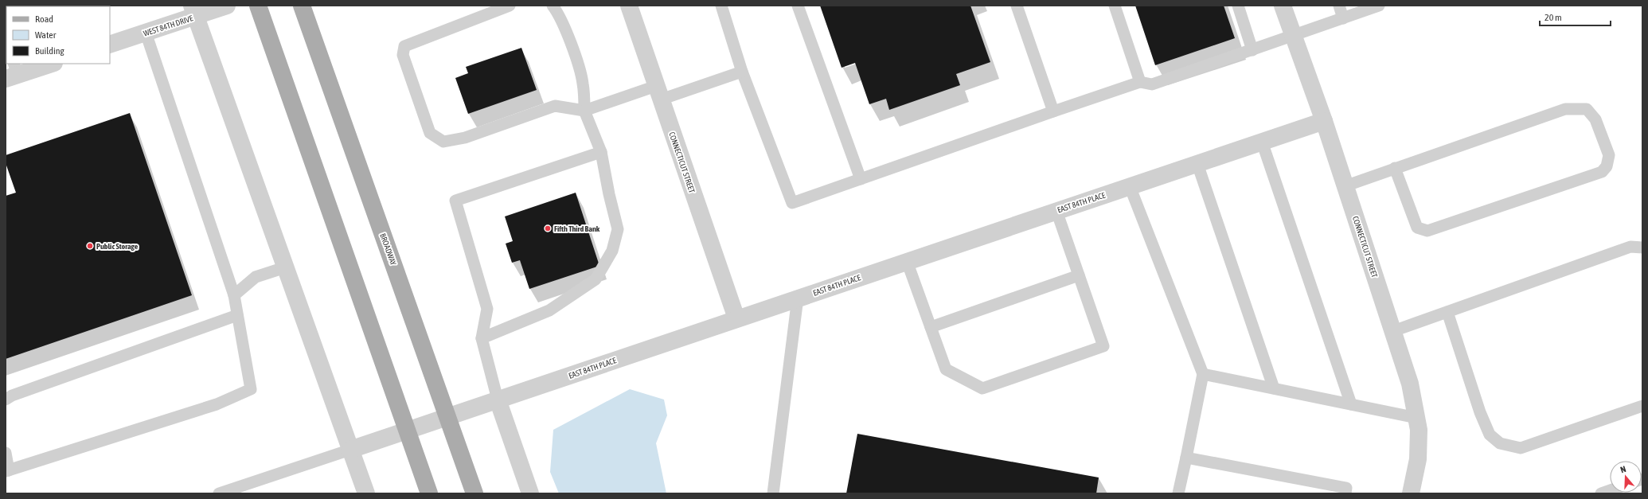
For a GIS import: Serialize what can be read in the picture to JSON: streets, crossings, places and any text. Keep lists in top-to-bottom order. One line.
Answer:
{"streets":{"main road":["BROADWAY"],"street":["WEST 84TH DRIVE","CONNECTICUT STREET","EAST 84TH PLACE"]},"crossings":[["CONNECTICUT STREET","EAST 84TH PLACE"],["EAST 84TH PLACE","BROADWAY"]],"places":["Fifth Third Bank","Public Storage"],"legend":["Road","Water","Building"],"scale_bar":"20 m","north":"top"}
